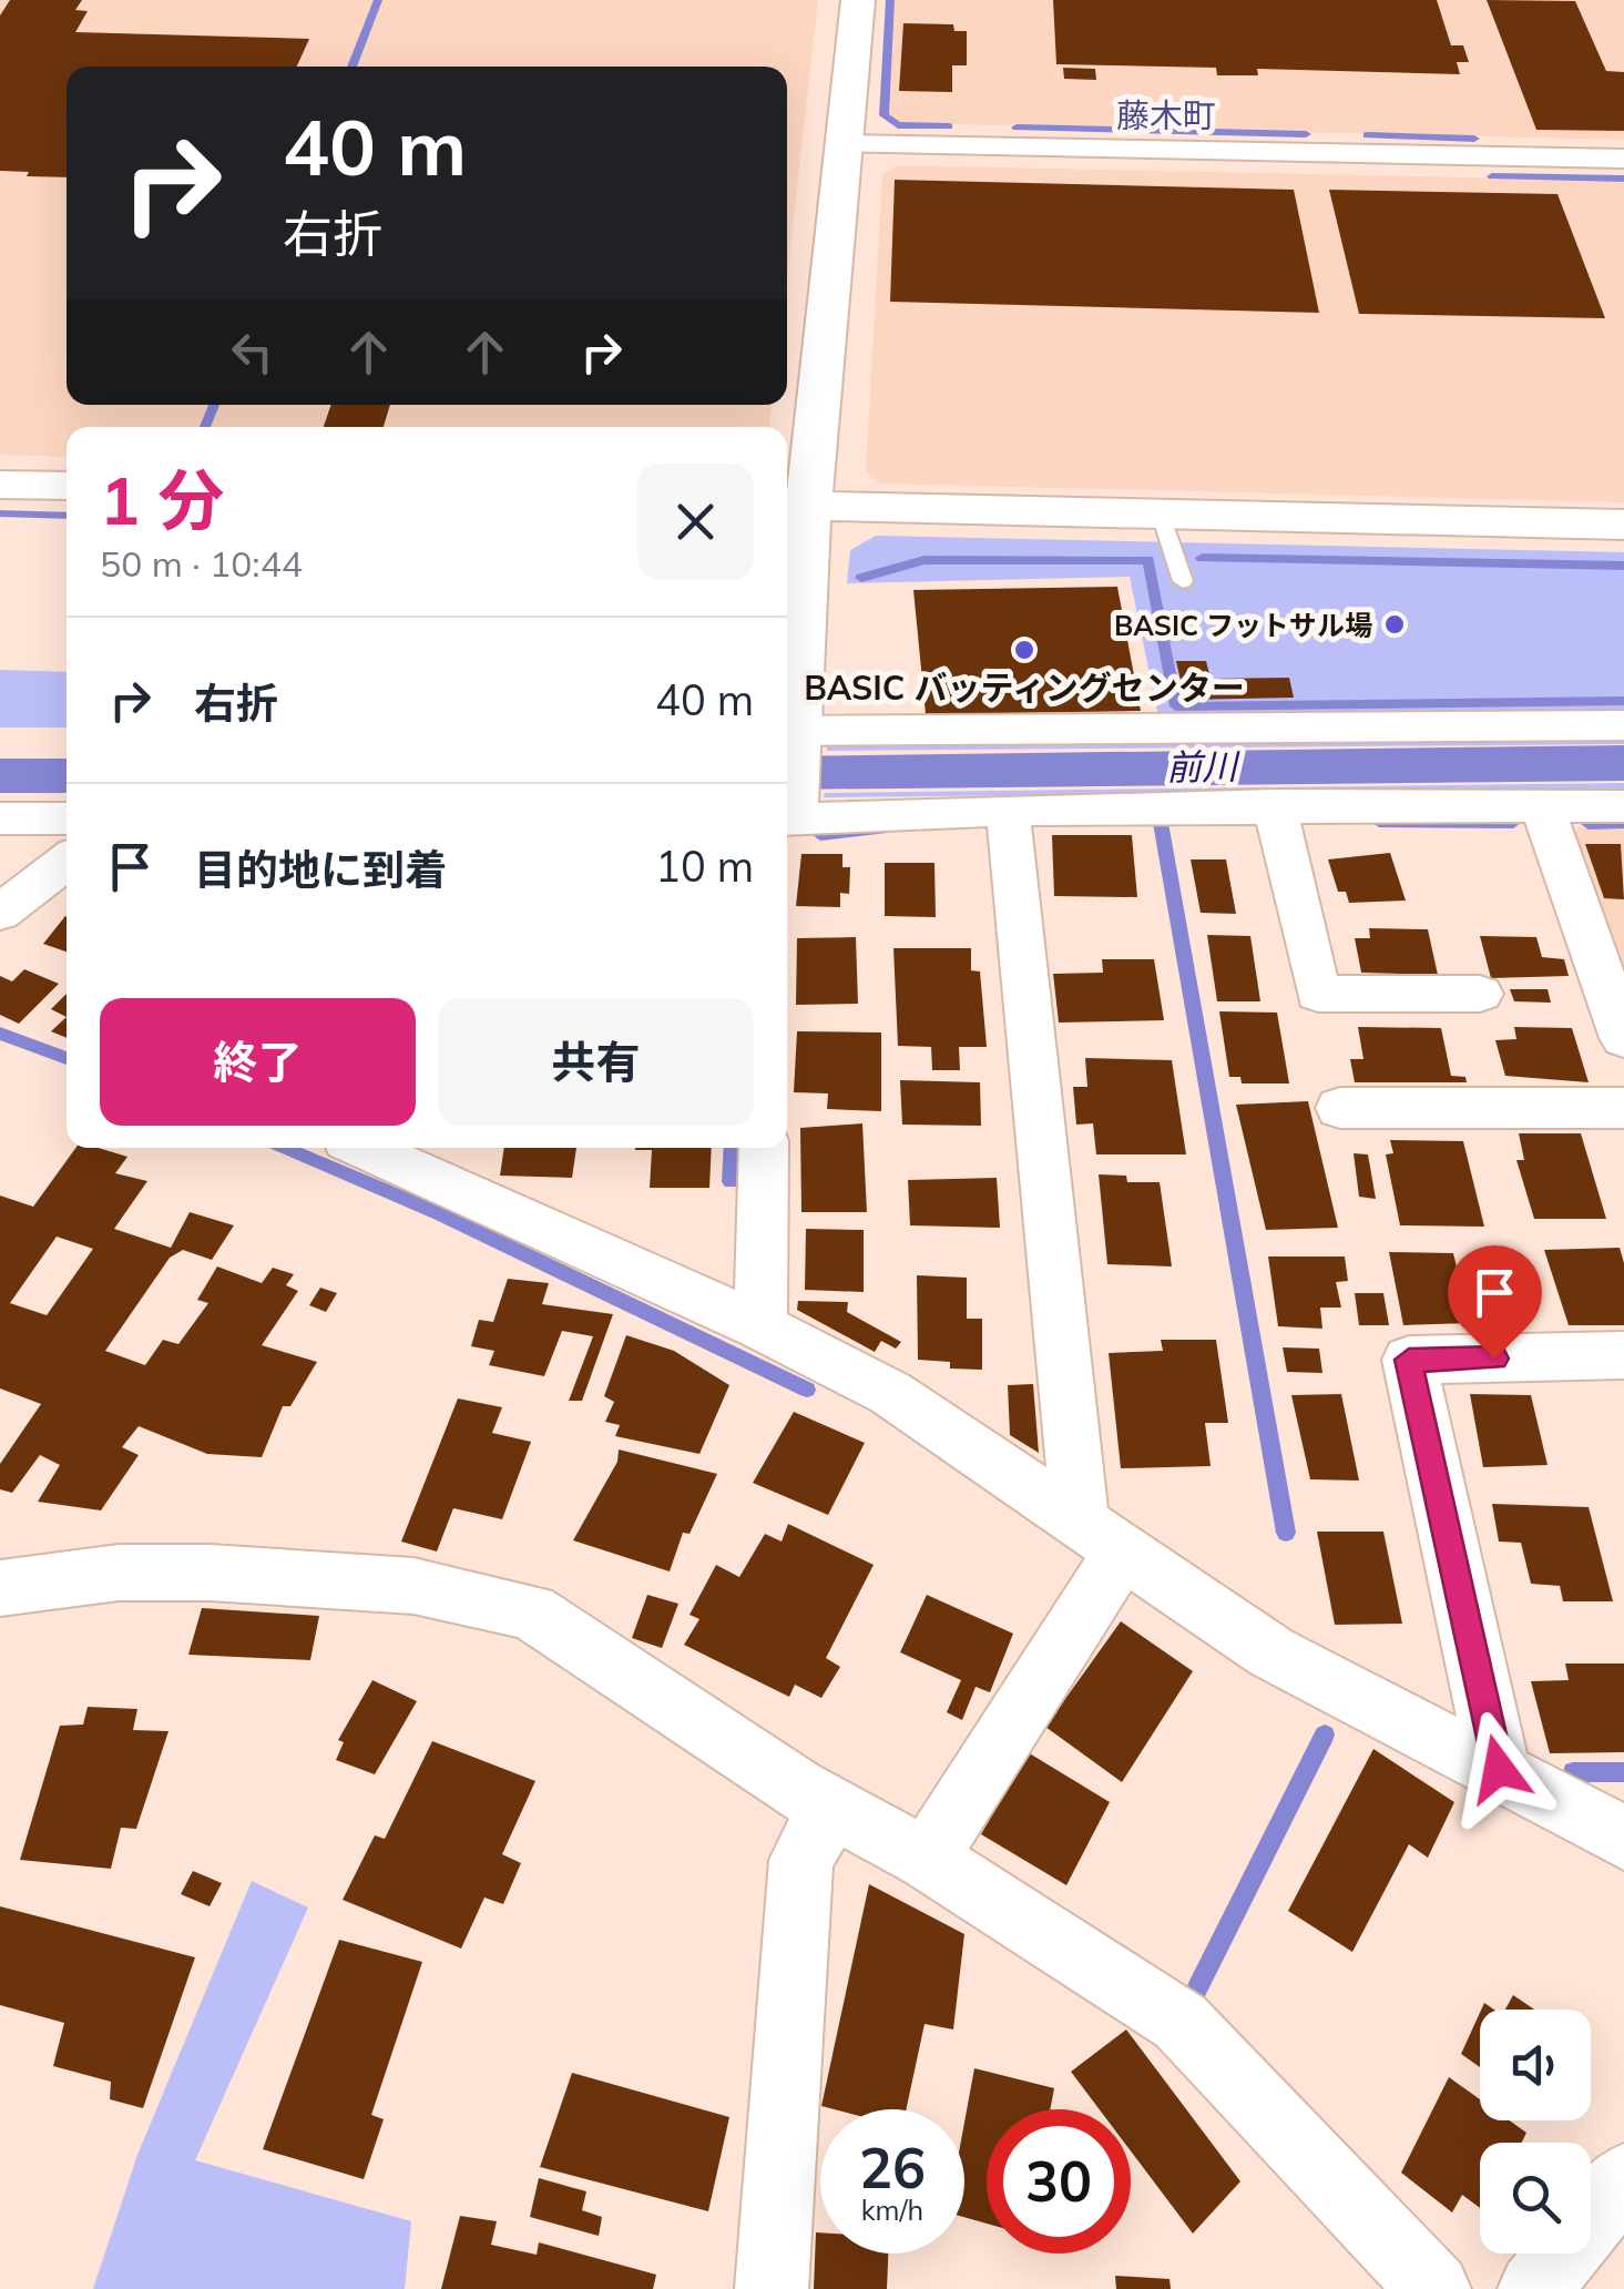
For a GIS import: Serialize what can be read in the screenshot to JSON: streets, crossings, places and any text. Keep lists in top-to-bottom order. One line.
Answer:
{"districts":["藤木町"],"water":["前川"],"places":["BASIC フットサル場","BASIC バッティングセンター"],"page":{"turn":["40 m","右折"],"heading":["1 分","50 m · 10:44"],"list":[{"name":"右折","value":"40 m"},{"name":"目的地に到着","value":"10 m"}],"buttons":["終了","共有"],"speed":"26 km/h","limit":"30"}}
